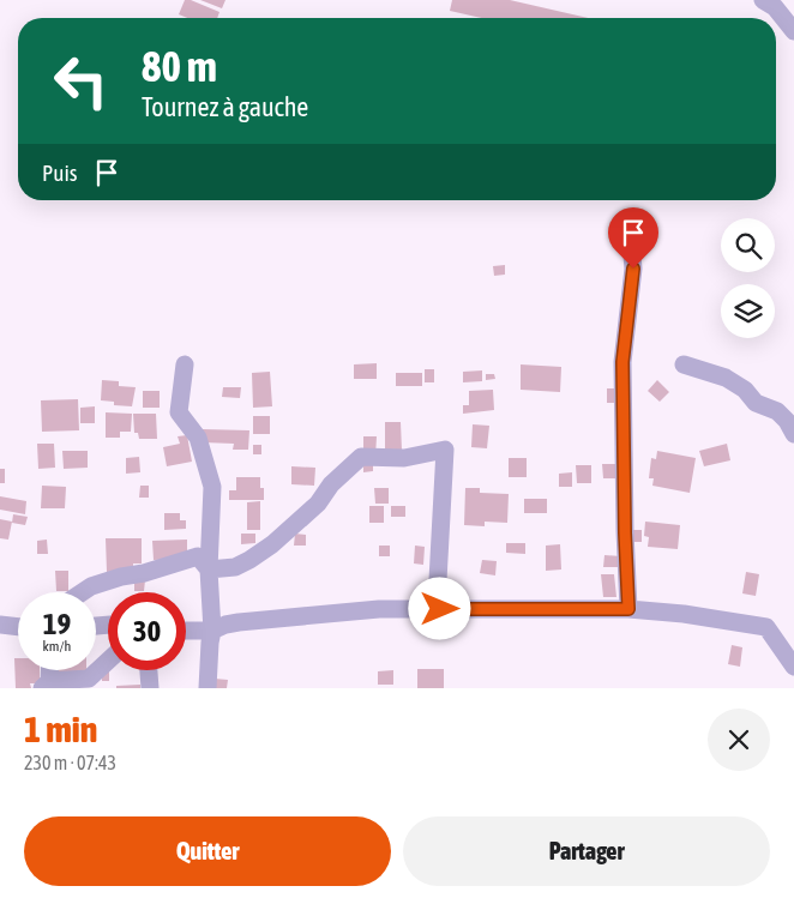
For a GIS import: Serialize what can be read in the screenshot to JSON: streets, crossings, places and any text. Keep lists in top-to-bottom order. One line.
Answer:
{"page":{"turn":["80 m","Tournez à gauche"],"then":"Puis","speed":"19 km/h","limit":"30","heading":["1 min","230 m · 07:43"],"buttons":["Quitter","Partager"]}}
